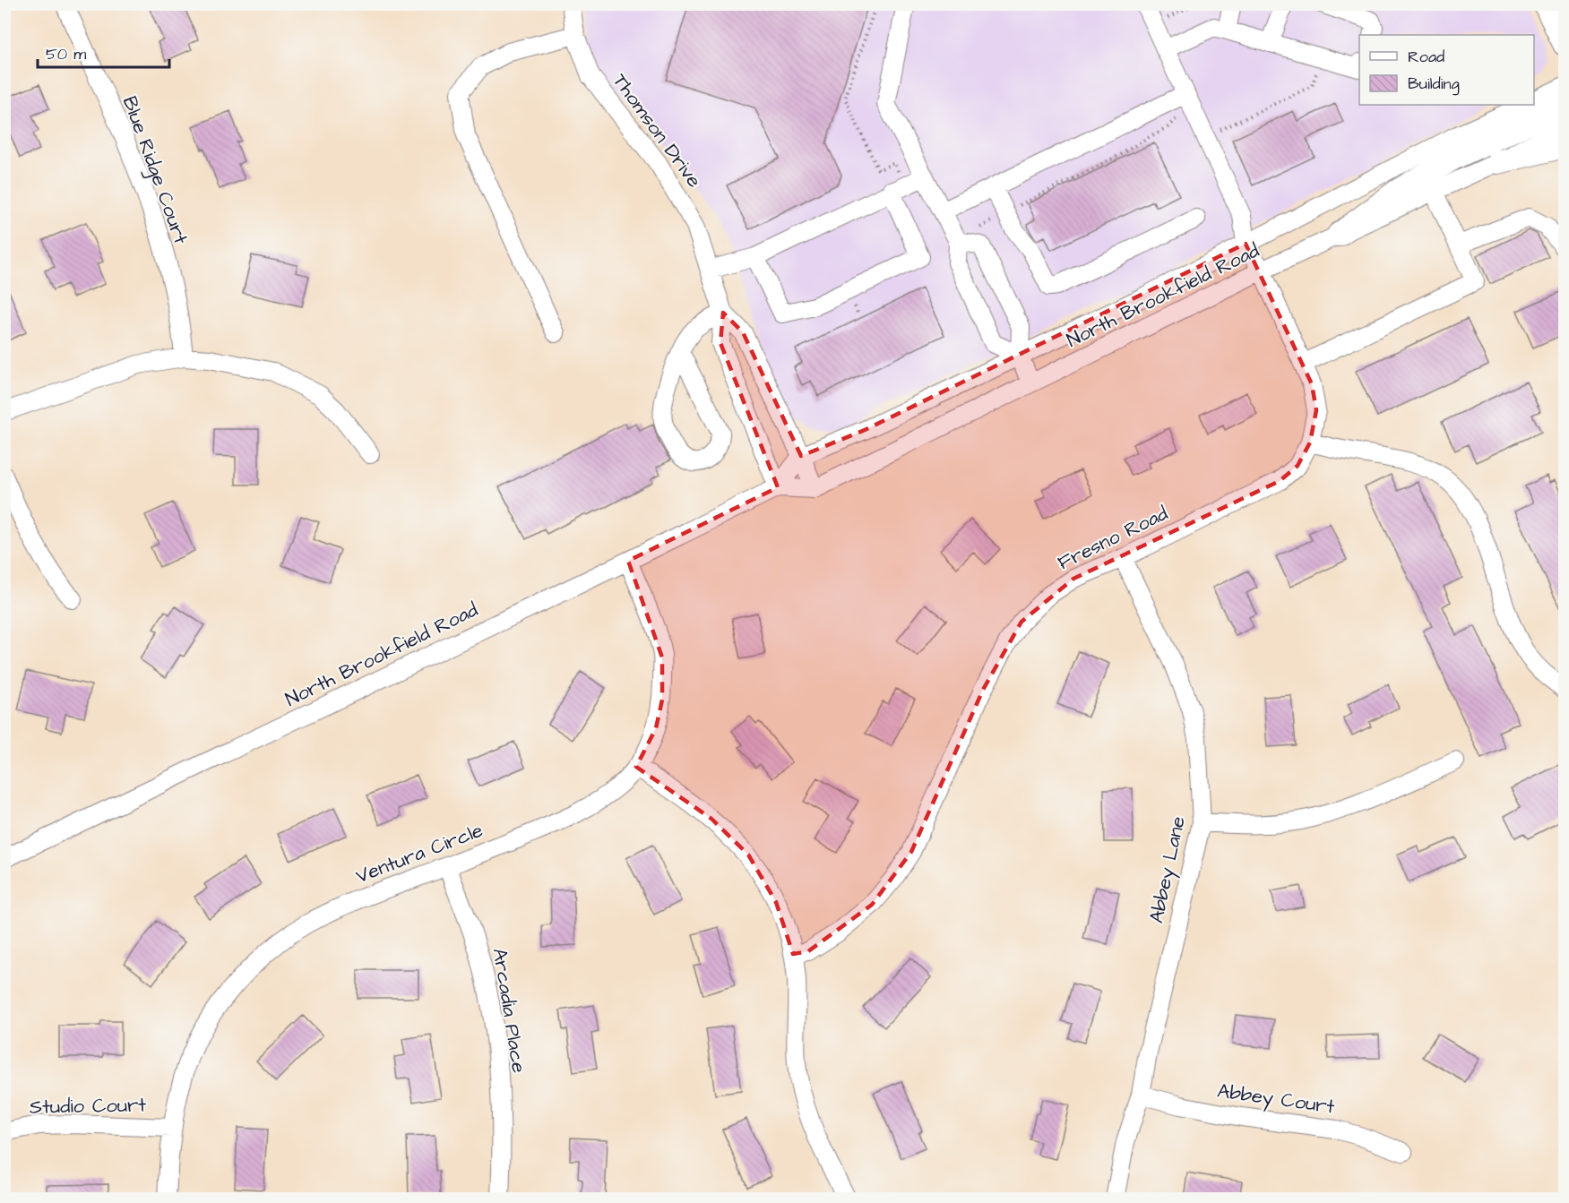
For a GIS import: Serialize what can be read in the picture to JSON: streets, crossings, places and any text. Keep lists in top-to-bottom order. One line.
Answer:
{"streets":{"street":["Thomson Drive","Blue Ridge Court","North Brookfield Road","Fresno Road","Ventura Circle","Abbey Lane","Arcadia Place","Abbey Court","Studio Court"]},"crossings":[["Thomson Drive","North Brookfield Road"],["North Brookfield Road","Fresno Road"],["North Brookfield Road","Ventura Circle"],["Fresno Road","Abbey Lane"],["Ventura Circle","Arcadia Place"],["Ventura Circle","Studio Court"],["Abbey Lane","Abbey Court"]],"legend":["Road","Building"],"scale_bar":"50 m"}
